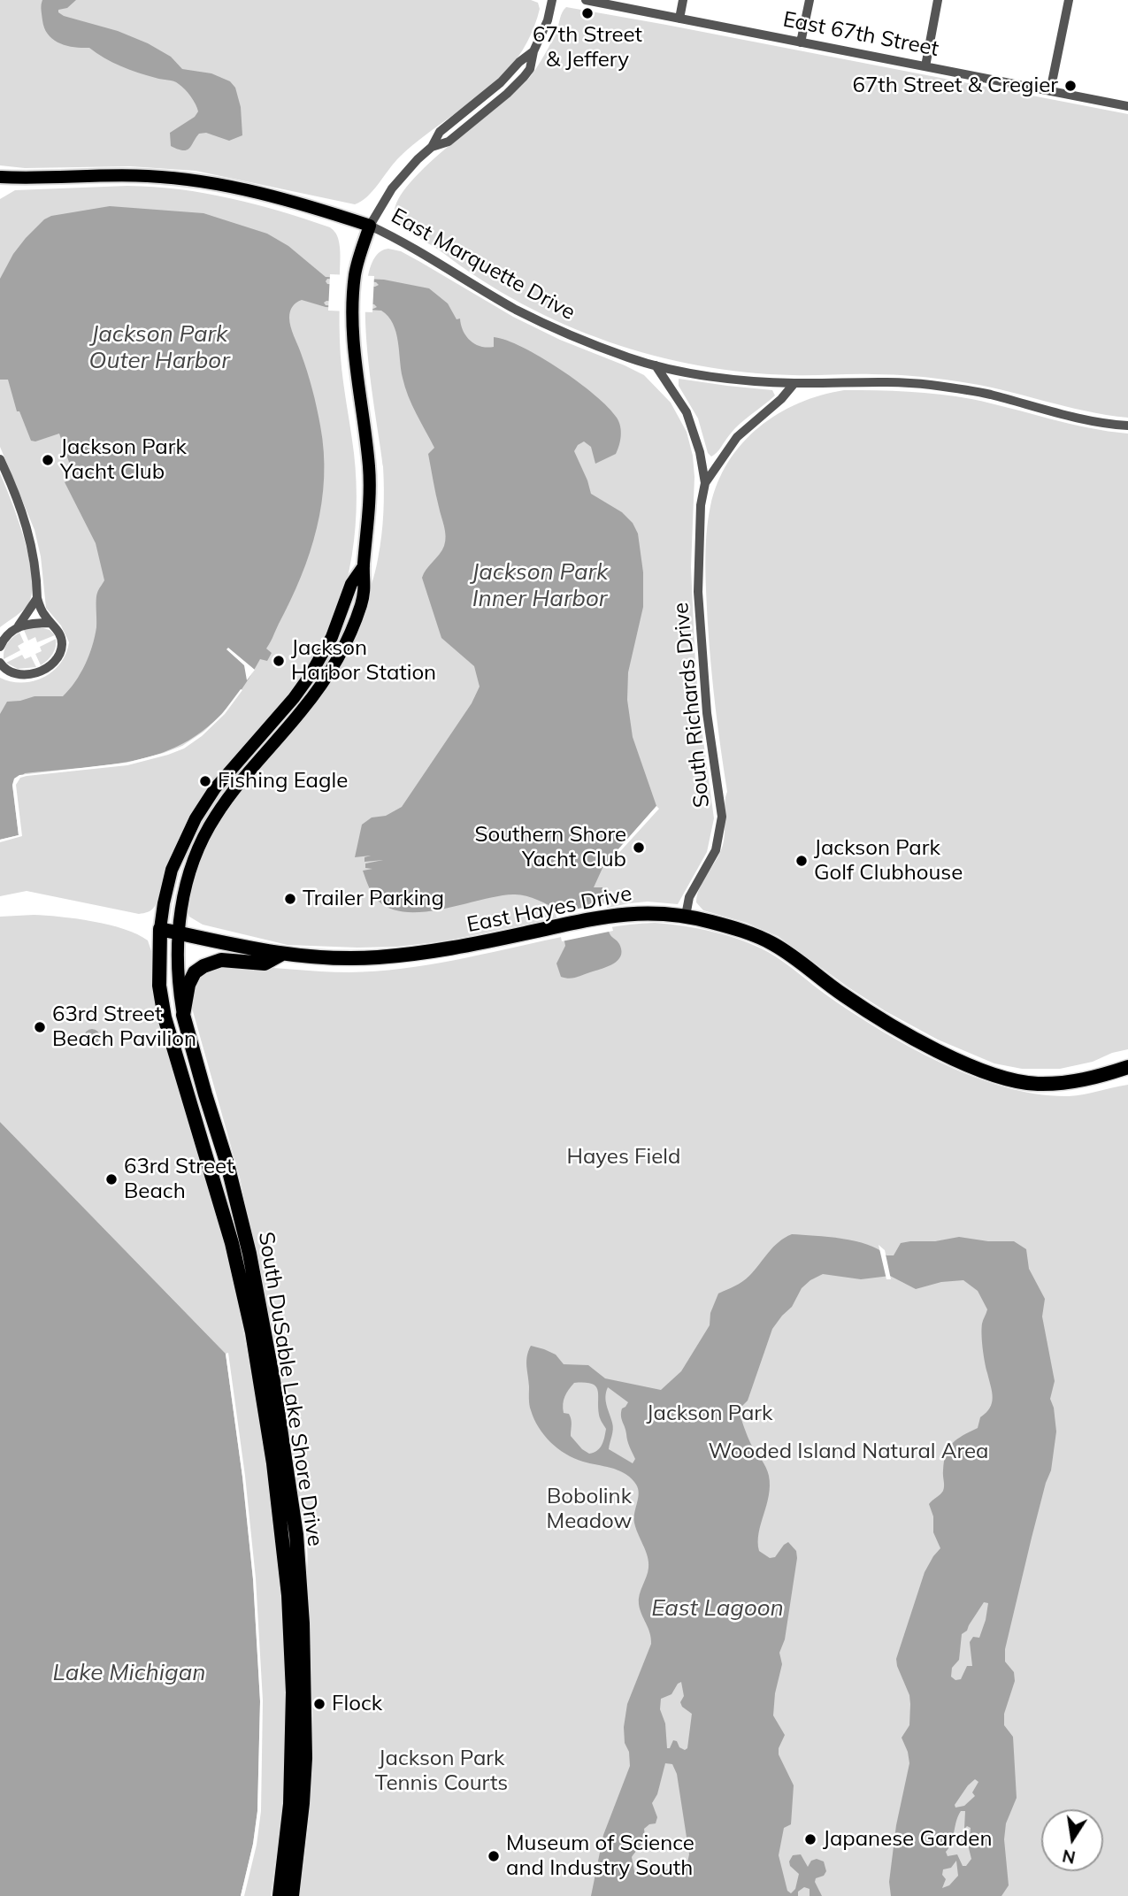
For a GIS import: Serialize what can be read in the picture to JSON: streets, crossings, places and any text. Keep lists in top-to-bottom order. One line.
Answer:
{"streets":{"highway":["East Hayes Drive","South DuSable Lake Shore Drive"],"main road":["East Marquette Drive"],"street":["East 67th Street","South Richards Drive"]},"crossings":[["East Marquette Drive","South Richards Drive"],["East Marquette Drive","South DuSable Lake Shore Drive"],["South Richards Drive","East Hayes Drive"],["East Hayes Drive","South DuSable Lake Shore Drive"]],"water":["Jackson Park Outer Harbor","Jackson Park Inner Harbor","East Lagoon","Lake Michigan"],"parks":["Hayes Field","Jackson Park","Wooded Island Natural Area","Bobolink Meadow","Jackson Park Tennis Courts"],"places":["67th Street & Jeffery","67th Street & Cregier","Jackson Park Yacht Club","Jackson Harbor Station","Fishing Eagle","Southern Shore Yacht Club","Jackson Park Golf Clubhouse","Trailer Parking","63rd Street Beach Pavilion","63rd Street Beach","Flock","Japanese Garden","Museum of Science and Industry South"],"north":"bottom"}
